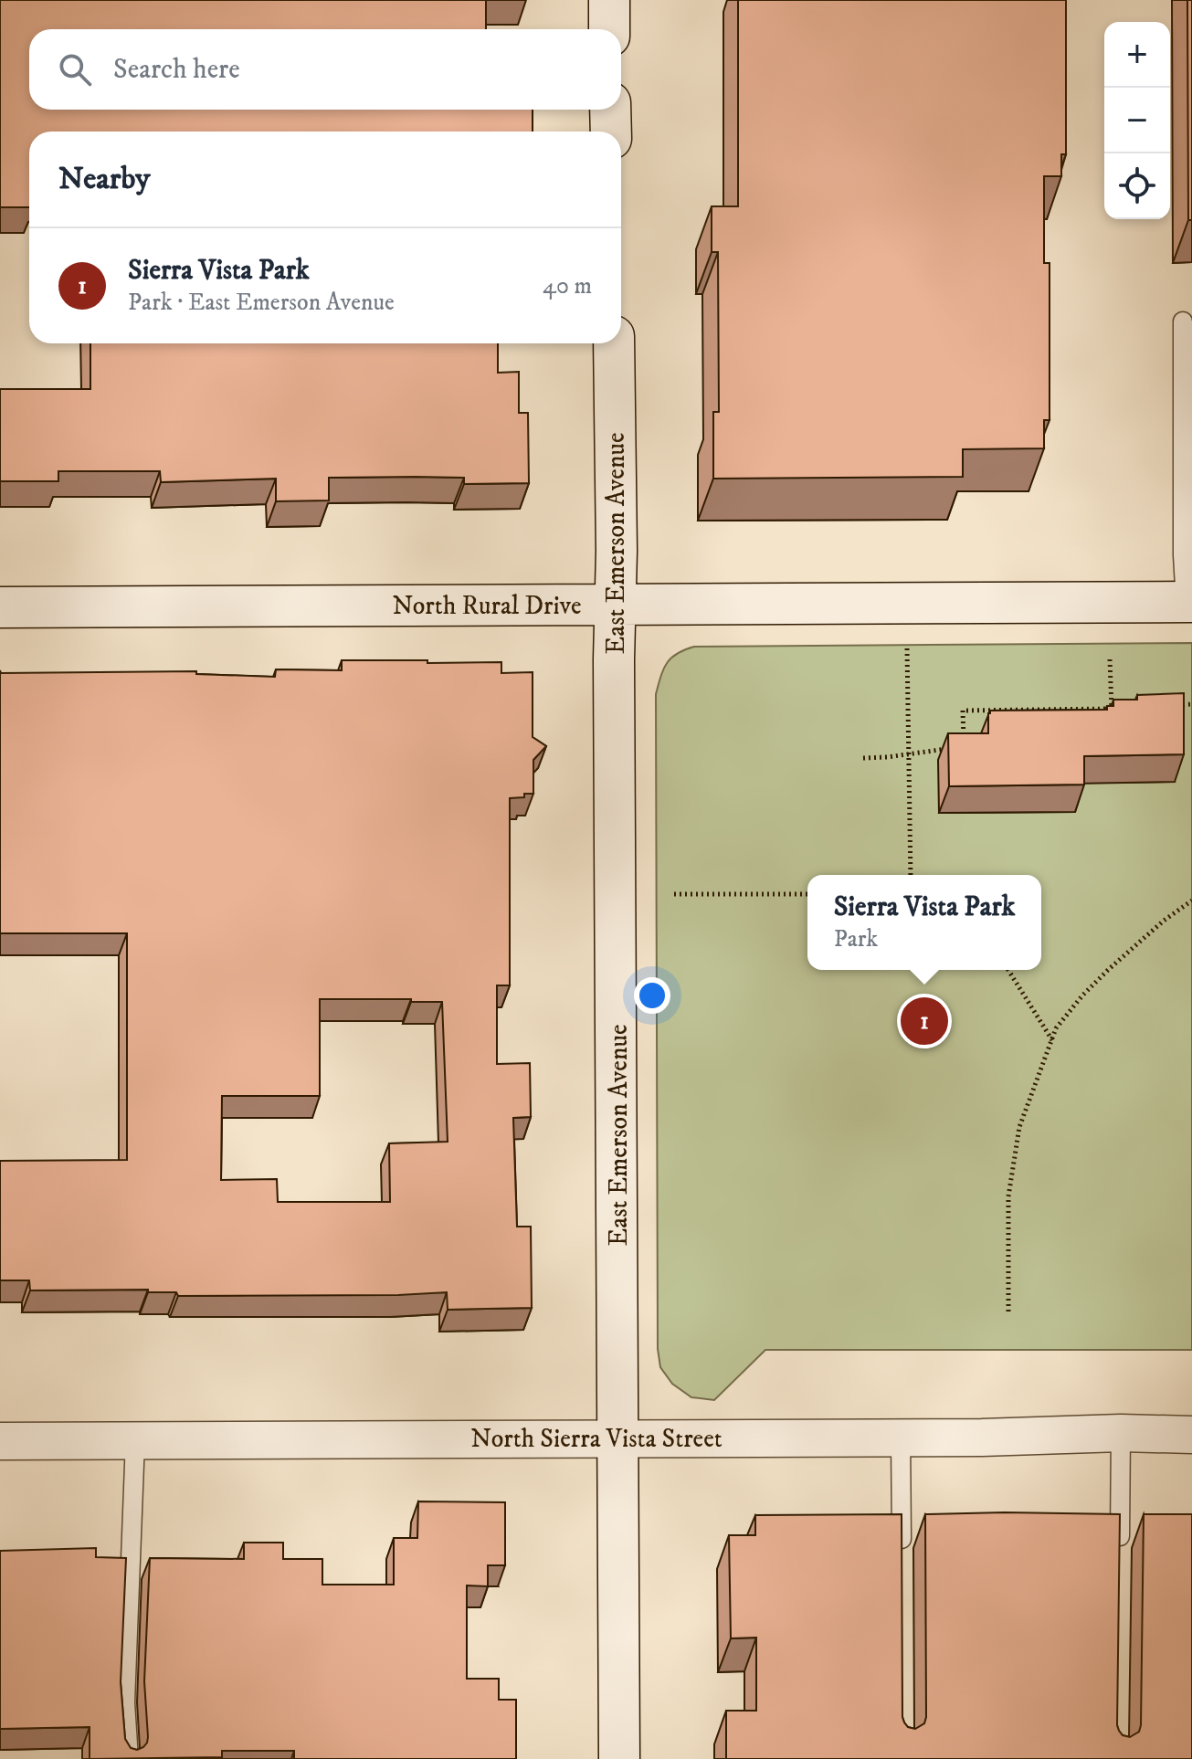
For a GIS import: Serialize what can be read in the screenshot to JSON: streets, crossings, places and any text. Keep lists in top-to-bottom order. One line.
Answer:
{"streets":{"street":["East Emerson Avenue","North Rural Drive","North Sierra Vista Street"]},"crossings":[["East Emerson Avenue","North Rural Drive"],["East Emerson Avenue","North Sierra Vista Street"]],"page":{"map_buttons":["+","−"],"search":"Search here","heading":"Nearby","list":[{"mark":"1","name":"Sierra Vista Park","note":"Park · East Emerson Avenue","value":"40 m"}],"popup":["Sierra Vista Park","Park"],"pins":"1"}}
